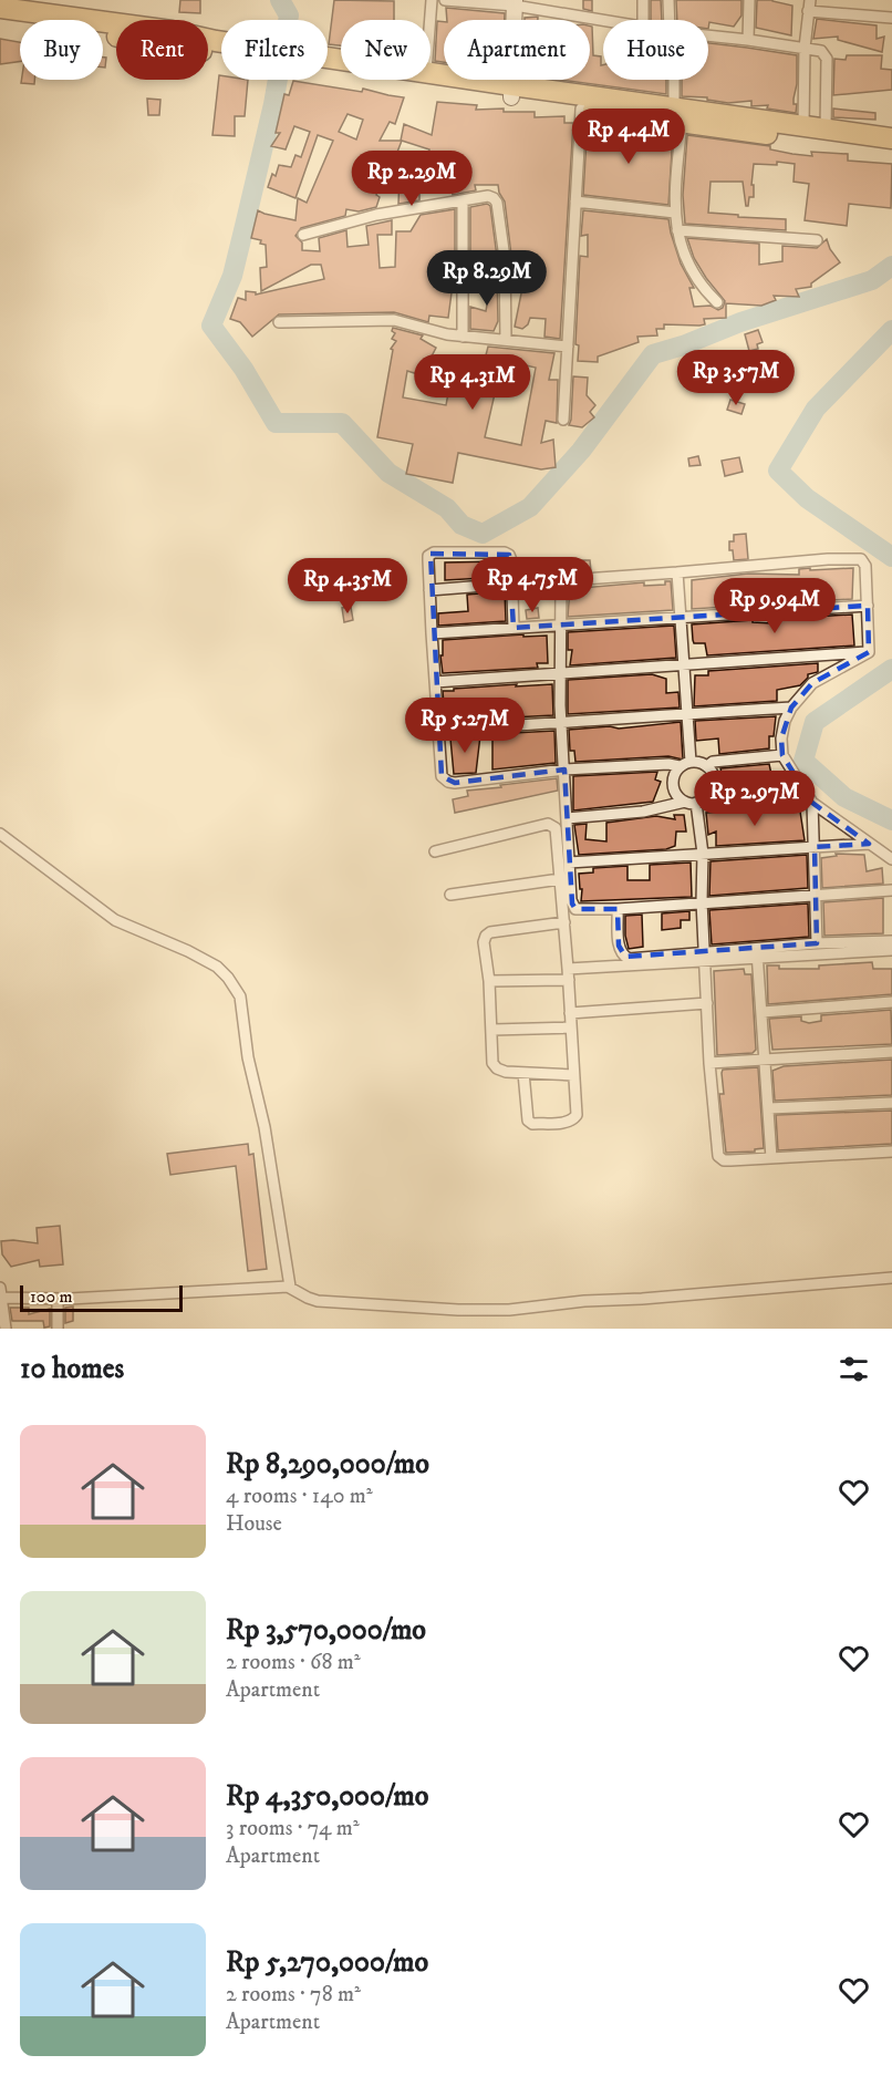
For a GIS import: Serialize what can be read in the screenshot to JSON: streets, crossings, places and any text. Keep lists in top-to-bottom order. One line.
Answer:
{"scale_bar":"100 m","page":{"chip":["Buy","Rent","Filters","New","Apartment","House"],"price":["Rp 4.4M","Rp 2.29M","Rp 8.29M","Rp 3.57M","Rp 4.31M","Rp 4.75M","Rp 4.35M","Rp 9.94M","Rp 5.27M","Rp 2.97M"],"scale":"100 m","heading":"10 homes","list":[{"name":"Rp 8,290,000/mo","note":"4 rooms · 140 m² · House"},{"name":"Rp 3,570,000/mo","note":"2 rooms · 68 m² · Apartment"},{"name":"Rp 4,350,000/mo","note":"3 rooms · 74 m² · Apartment"},{"name":"Rp 5,270,000/mo","note":"2 rooms · 78 m² · Apartment"}]}}
